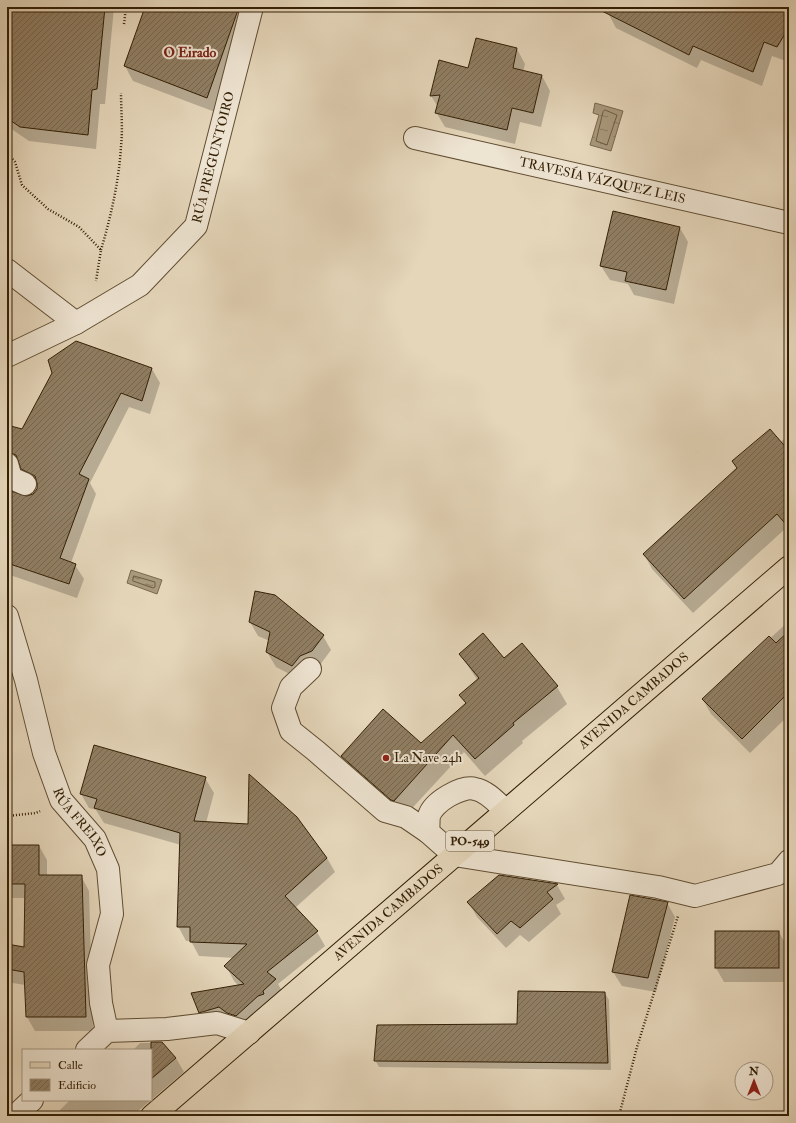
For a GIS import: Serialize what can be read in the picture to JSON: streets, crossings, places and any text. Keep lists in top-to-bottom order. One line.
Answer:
{"streets":{"main road":["AVENIDA CAMBADOS","PO-549"],"street":["RÚA PREGUNTOIRO","TRAVESÍA VÁZQUEZ LEIS","RÚA FREIXO"]},"districts":["O Eirado"],"places":["La Nave 24h"],"legend":["Calle","Edificio"],"north":"top"}
